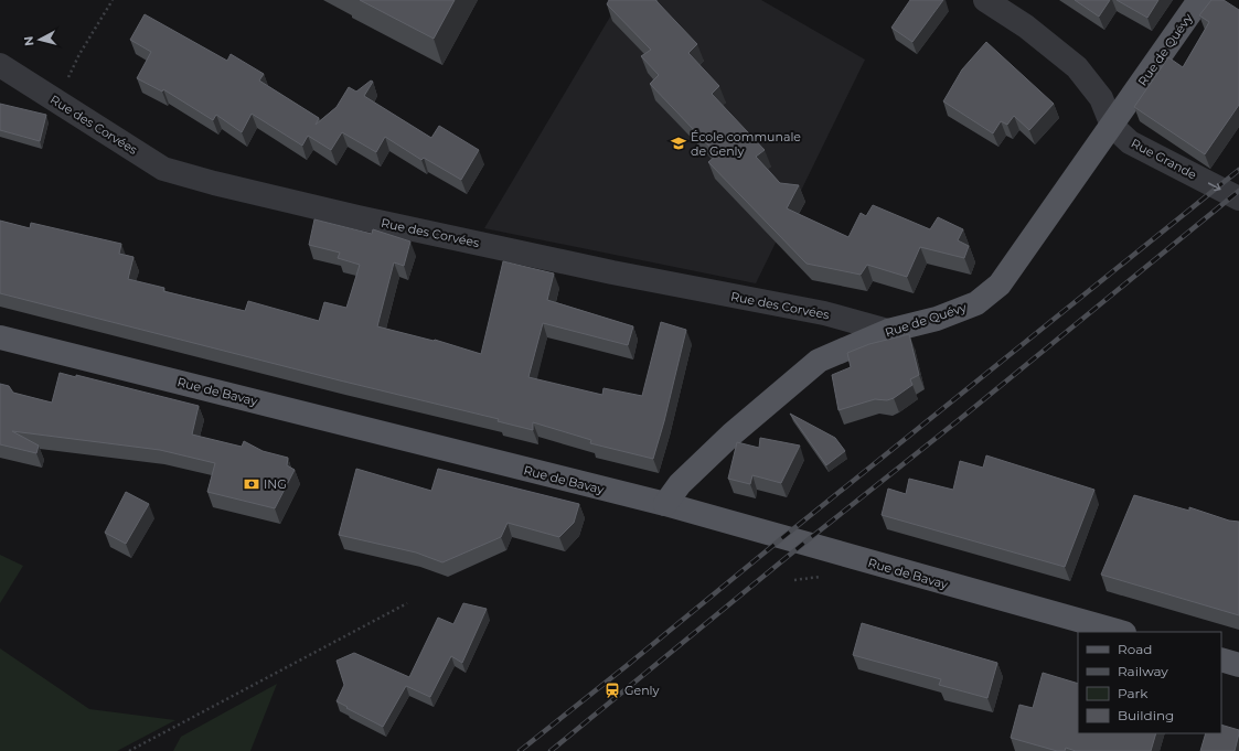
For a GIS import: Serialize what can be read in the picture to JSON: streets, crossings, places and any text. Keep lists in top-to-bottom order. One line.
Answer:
{"streets":{"main road":["Rue de Quévy","Rue de Bavay"],"street":["Rue des Corvées","Rue Grande"]},"crossings":[["Rue de Quévy","Rue des Corvées"],["Rue de Quévy","Rue Grande"],["Rue de Quévy","Rue de Bavay"]],"one_way":["Rue Grande"],"places":{"school or university":["École communale de Genly"],"bank":["ING"],"station":["Genly"]},"legend":["Road","Railway","Park","Building"],"north":"left"}
